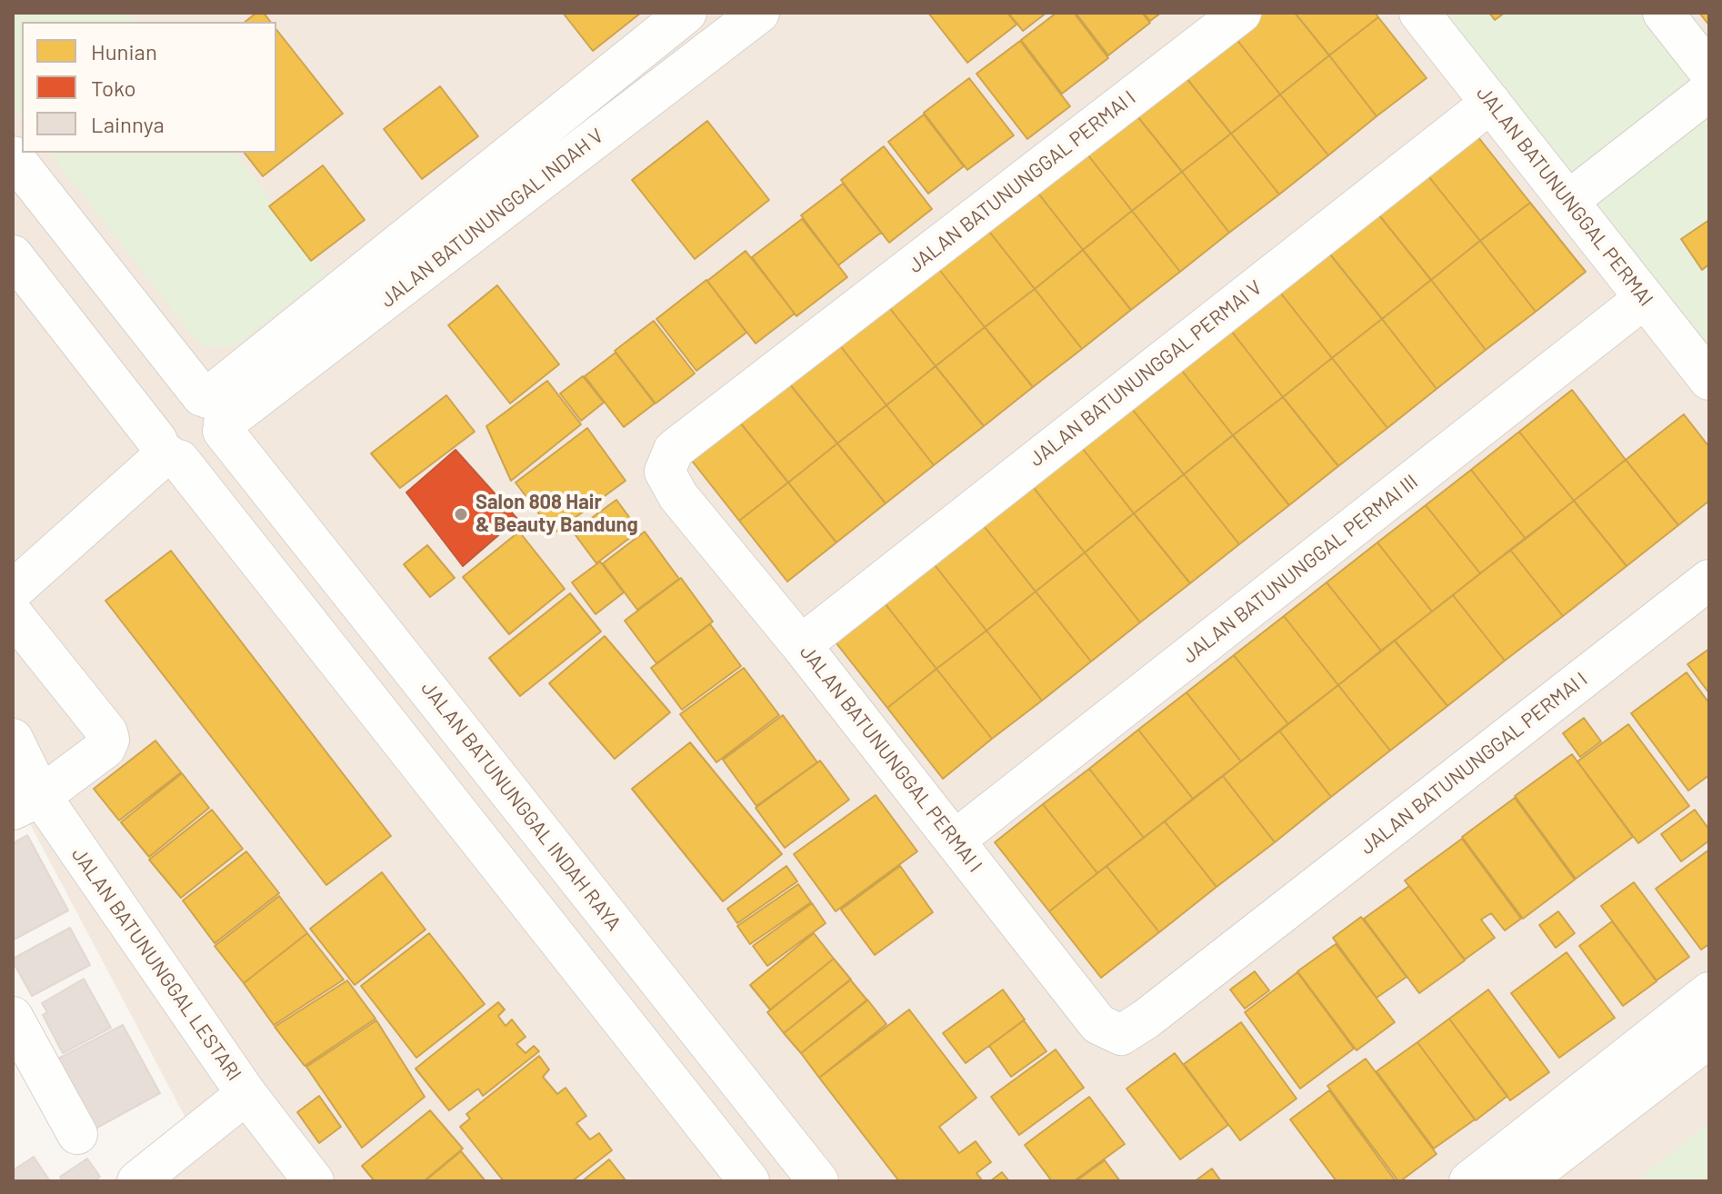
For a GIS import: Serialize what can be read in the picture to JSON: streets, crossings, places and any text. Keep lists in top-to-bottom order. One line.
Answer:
{"streets":{"street":["JALAN BATUNUNGGAL PERMAI I","JALAN BATUNUNGGAL PERMAI","JALAN BATUNUNGGAL INDAH V","JALAN BATUNUNGGAL PERMAI V","JALAN BATUNUNGGAL PERMAI III","JALAN BATUNUNGGAL INDAH RAYA","JALAN BATUNUNGGAL LESTARI"]},"crossings":[["JALAN BATUNUNGGAL PERMAI I","JALAN BATUNUNGGAL PERMAI V"],["JALAN BATUNUNGGAL PERMAI I","JALAN BATUNUNGGAL PERMAI III"],["JALAN BATUNUNGGAL PERMAI","JALAN BATUNUNGGAL PERMAI V"],["JALAN BATUNUNGGAL PERMAI","JALAN BATUNUNGGAL PERMAI III"],["JALAN BATUNUNGGAL INDAH V","JALAN BATUNUNGGAL INDAH RAYA"]],"places":["Salon 808 Hair & Beauty Bandung"],"legend":["Hunian","Toko","Lainnya"]}
